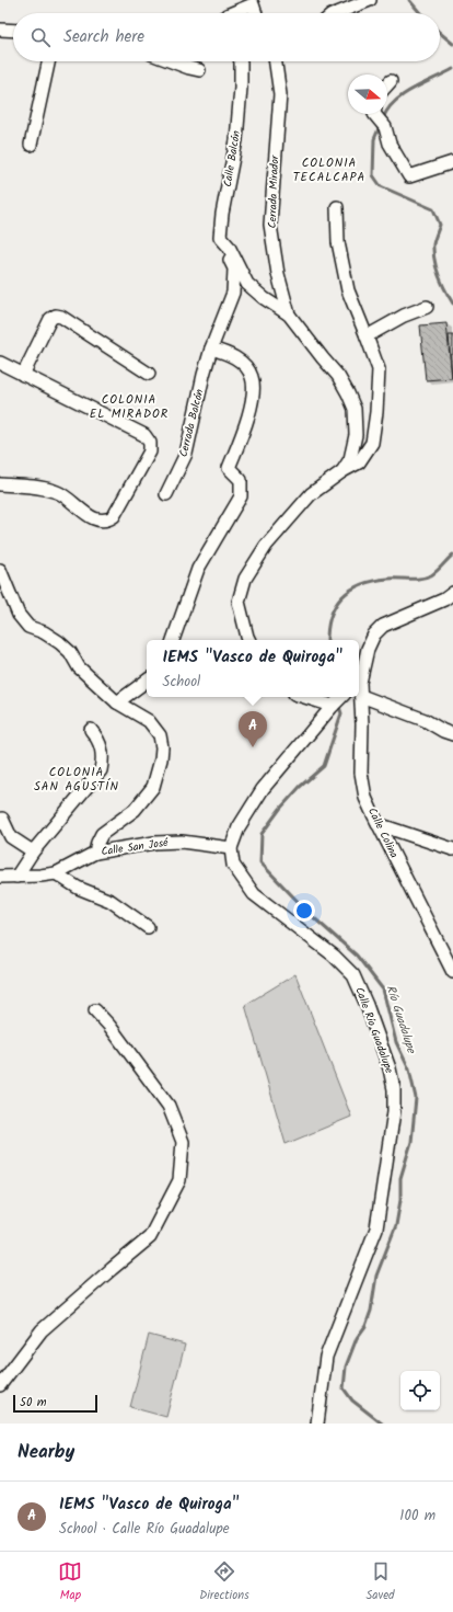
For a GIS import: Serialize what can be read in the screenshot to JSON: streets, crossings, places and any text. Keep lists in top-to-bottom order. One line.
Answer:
{"streets":{"street":["Calle Balcón","Cerrada Mirador","Cerrada Balcón","Calle Colina","Calle San José","Calle Río Guadalupe"]},"crossings":[["Calle San José","Calle Río Guadalupe"]],"districts":["COLONIA TECALCAPA","COLONIA EL MIRADOR","COLONIA SAN AGUSTÍN"],"water":["Río Guadalupe"],"scale_bar":"50 m","north":"right","page":{"search":"Search here","popup":["IEMS \"Vasco de Quiroga\"","School"],"pins":"A","scale":"50 m","heading":"Nearby","list":[{"mark":"A","name":"IEMS \"Vasco de Quiroga\"","note":"School · Calle Río Guadalupe","value":"100 m"}],"nav":["Map","Directions","Saved"]}}
